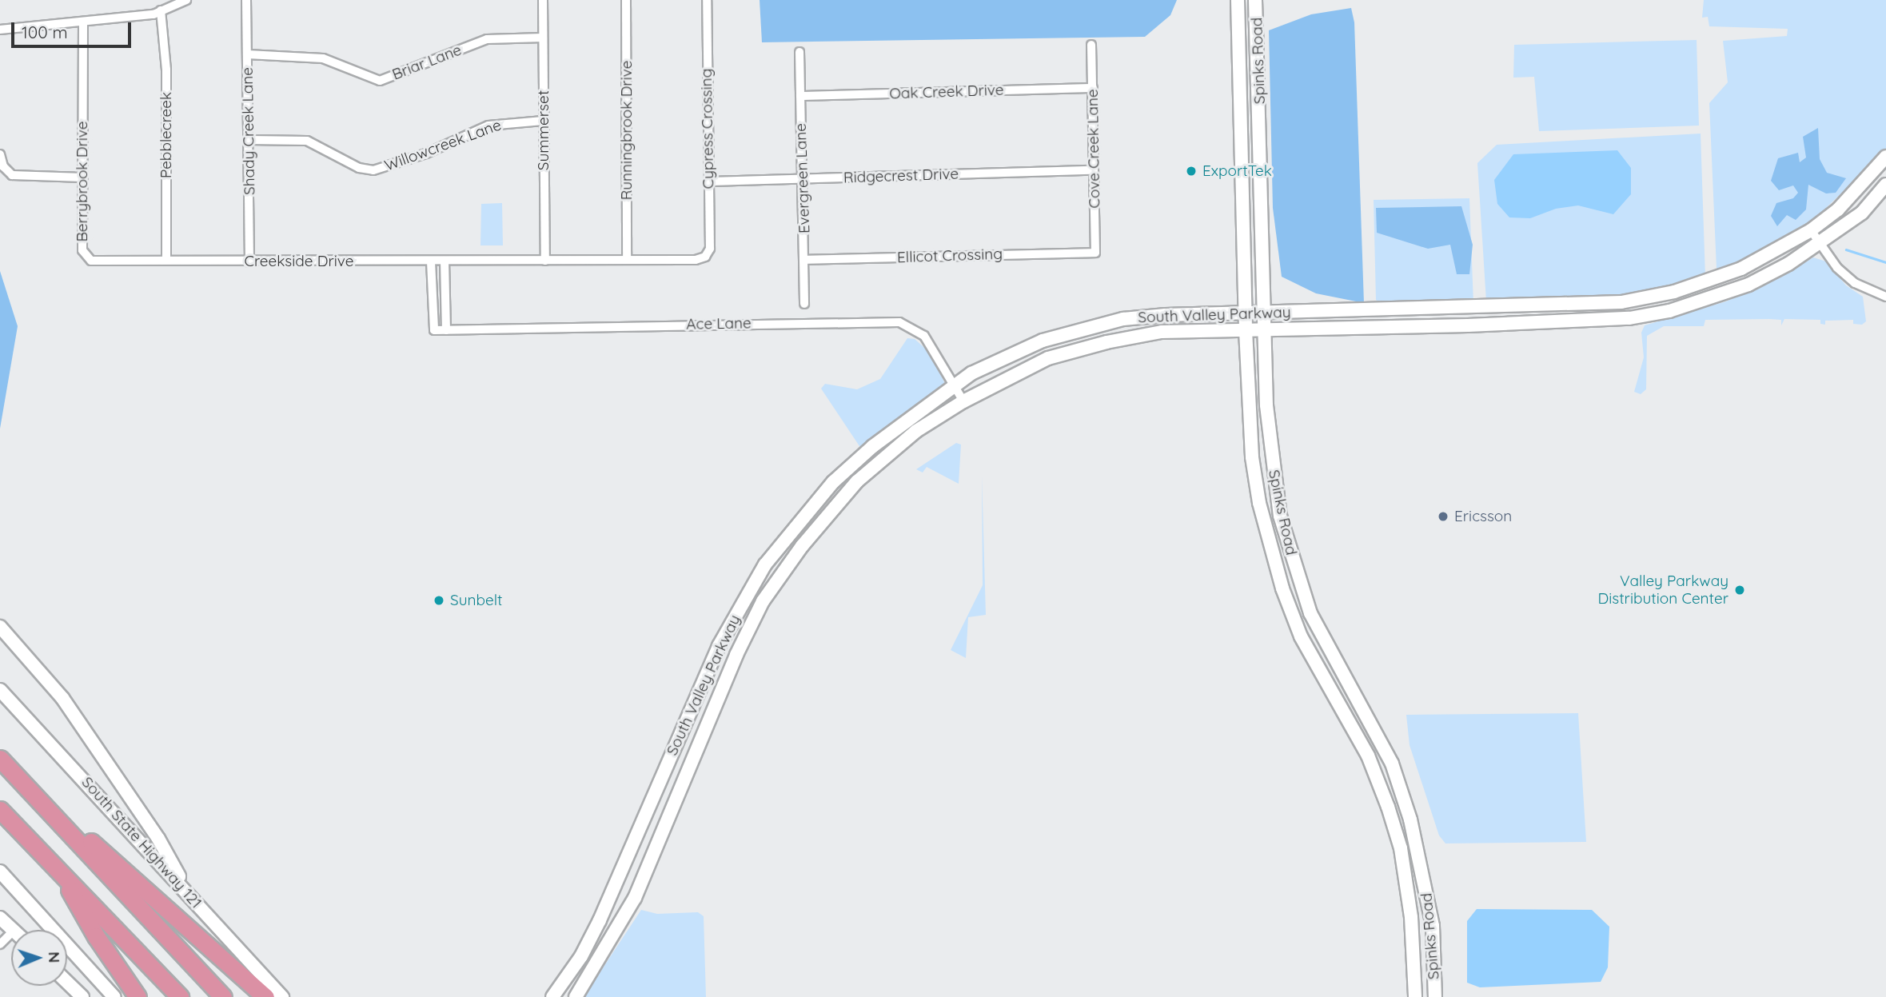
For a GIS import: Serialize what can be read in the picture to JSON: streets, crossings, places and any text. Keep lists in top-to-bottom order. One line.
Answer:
{"streets":{"main road":["Spinks Road","South Valley Parkway","South State Highway 121"],"street":["Briar Lane","Oak Creek Drive","Cypress Crossing","Summerset","Runningbrook Drive","Shady Creek Lane","Pebblecreek","Willowcreek Lane","Cove Creek Lane","Ridgecrest Drive","Evergreen Lane","Berrybrook Drive","Ellicot Crossing","Creekside Drive","Ace Lane"]},"crossings":[["Spinks Road","South Valley Parkway"],["Briar Lane","Summerset"],["Briar Lane","Shady Creek Lane"],["Oak Creek Drive","Cove Creek Lane"],["Oak Creek Drive","Evergreen Lane"],["Cypress Crossing","Ridgecrest Drive"],["Cypress Crossing","Creekside Drive"],["Summerset","Willowcreek Lane"],["Summerset","Creekside Drive"],["Runningbrook Drive","Creekside Drive"],["Shady Creek Lane","Willowcreek Lane"],["Shady Creek Lane","Creekside Drive"],["Pebblecreek","Berrybrook Drive"],["Pebblecreek","Creekside Drive"],["Cove Creek Lane","Ridgecrest Drive"],["Cove Creek Lane","Ellicot Crossing"],["Ridgecrest Drive","Evergreen Lane"],["Evergreen Lane","Ellicot Crossing"],["Berrybrook Drive","Creekside Drive"],["Creekside Drive","Ace Lane"],["South Valley Parkway","Ace Lane"]],"places":["ExportTek","Ericsson","Valley Parkway Distribution Center","Sunbelt"],"scale_bar":"100 m","north":"right"}
